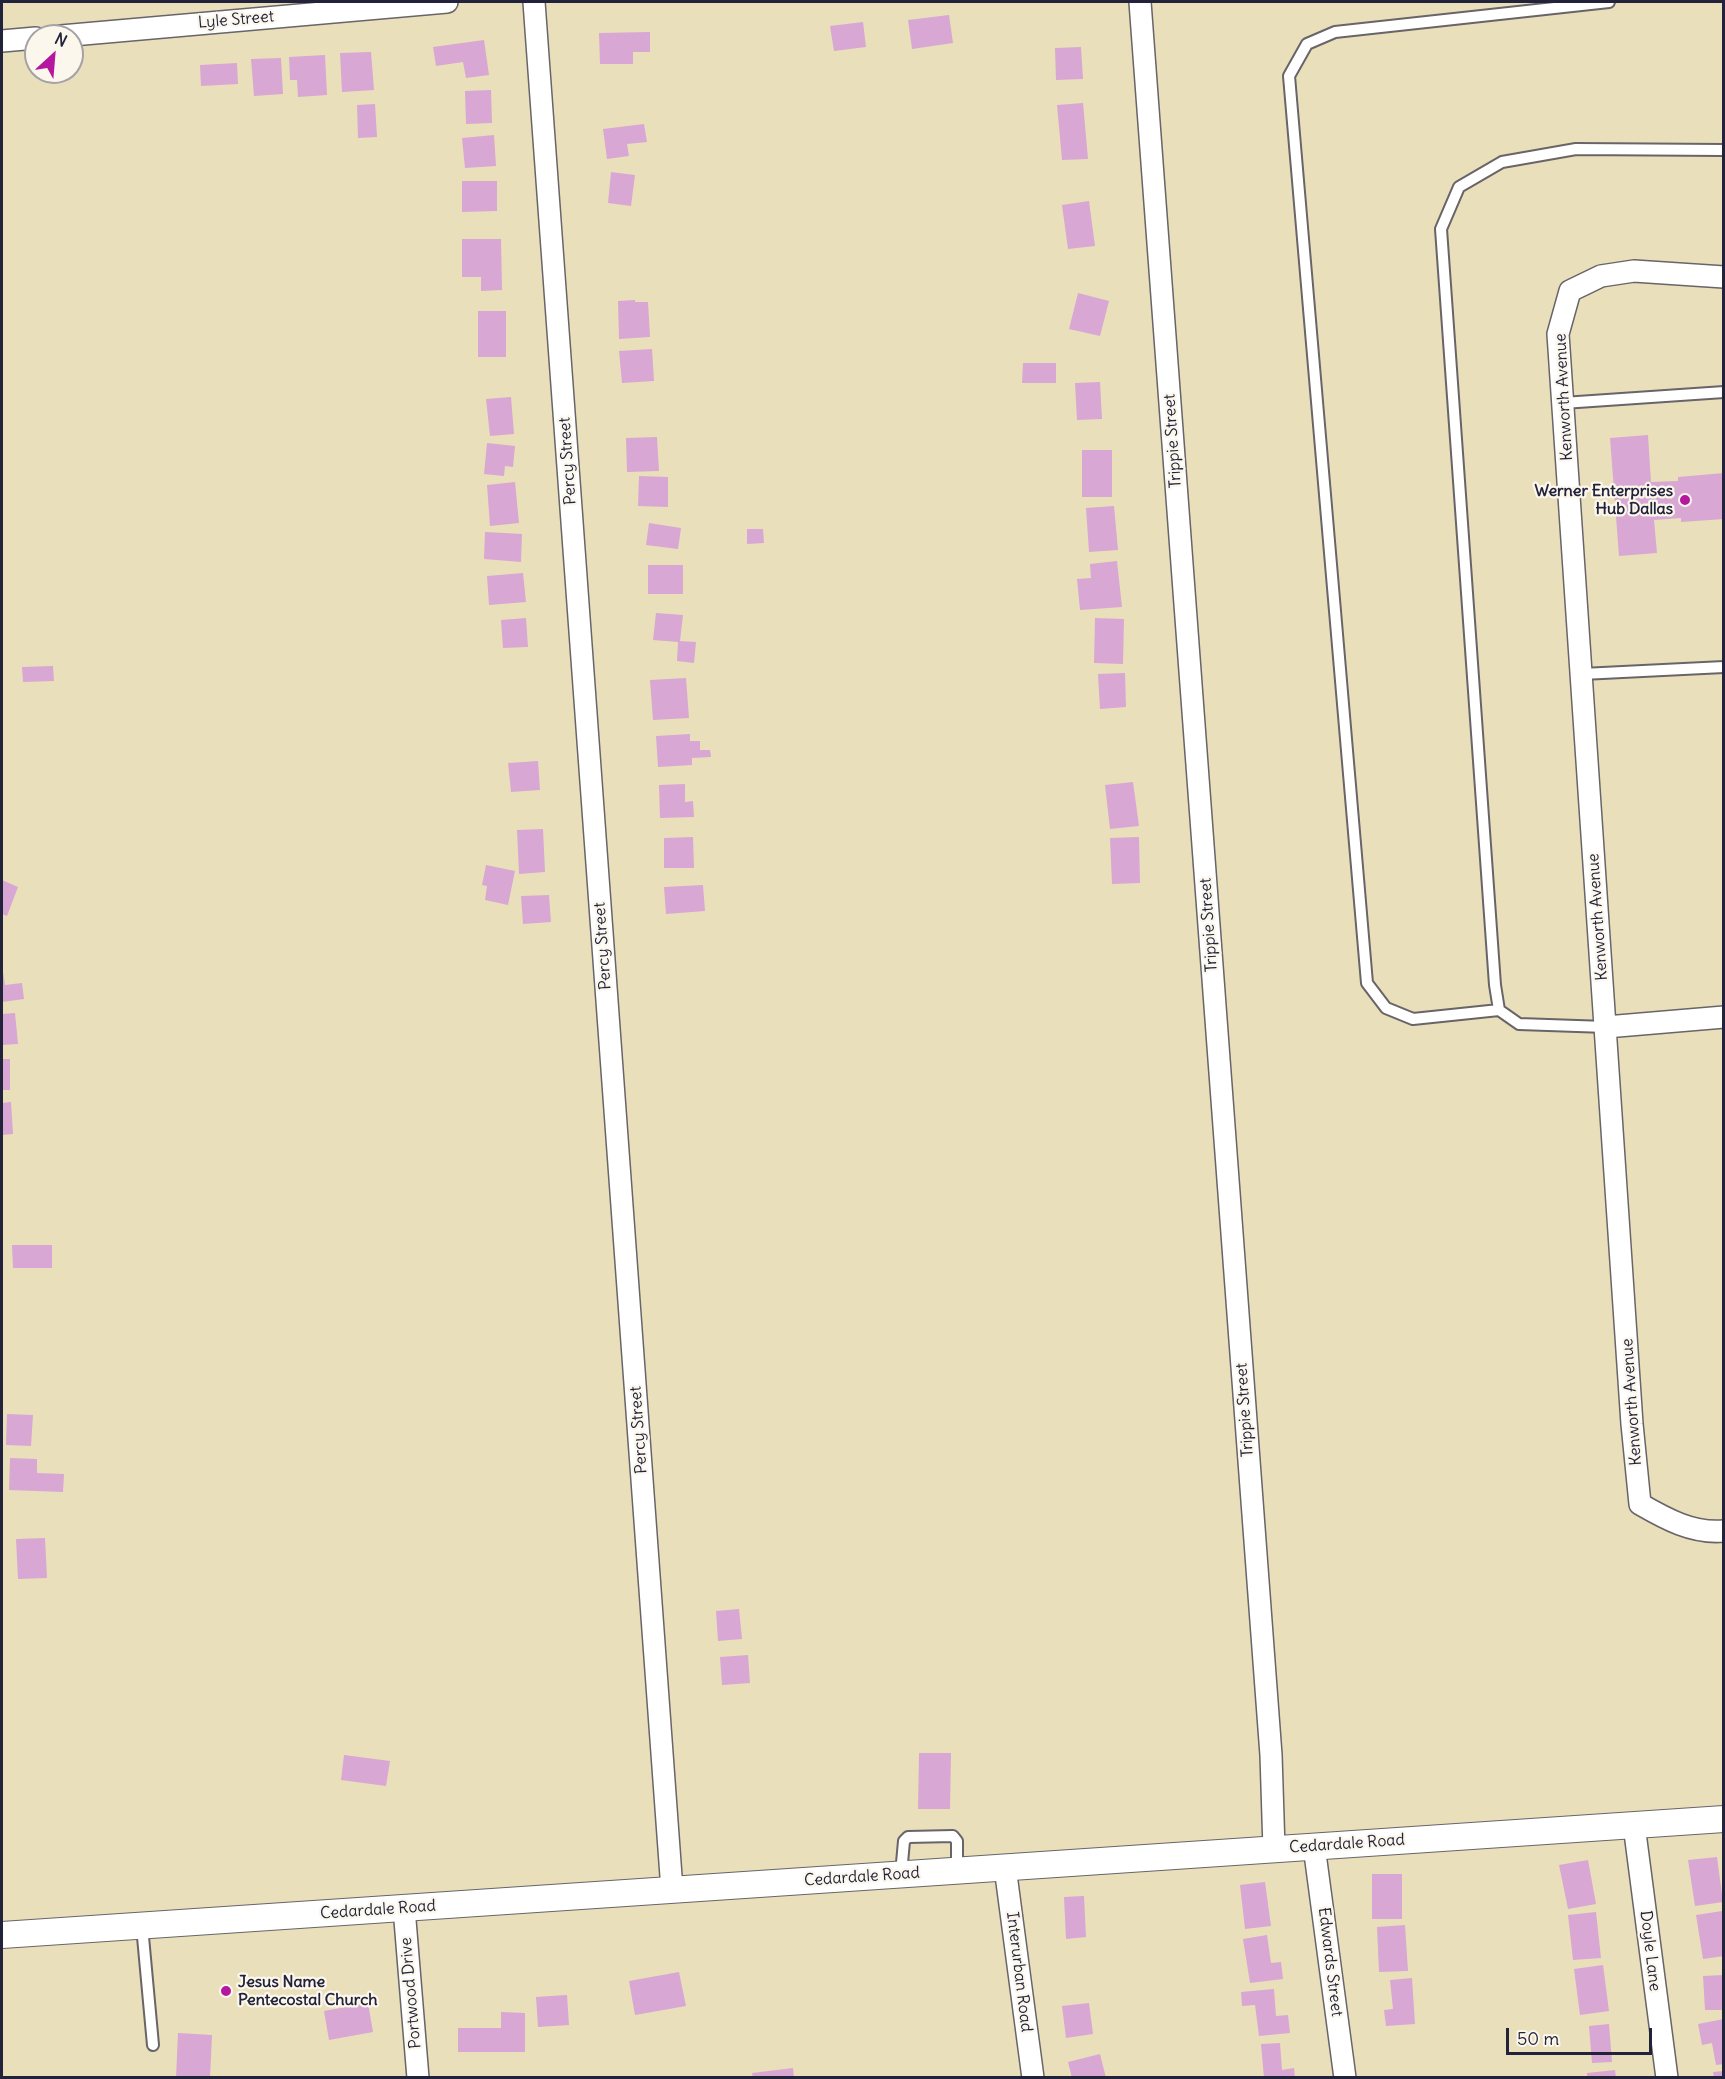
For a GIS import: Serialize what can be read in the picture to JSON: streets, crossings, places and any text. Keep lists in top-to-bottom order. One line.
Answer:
{"streets":{"street":["Lyle Street","Kenworth Avenue","Trippie Street","Percy Street","Cedardale Road","Doyle Lane","Edwards Street","Interurban Road","Portwood Drive"]},"crossings":[["Trippie Street","Cedardale Road"],["Percy Street","Cedardale Road"],["Cedardale Road","Doyle Lane"],["Cedardale Road","Edwards Street"],["Cedardale Road","Interurban Road"],["Cedardale Road","Portwood Drive"]],"places":["Werner Enterprises Hub Dallas","Jesus Name Pentecostal Church"],"scale_bar":"50 m","north":"top right"}
